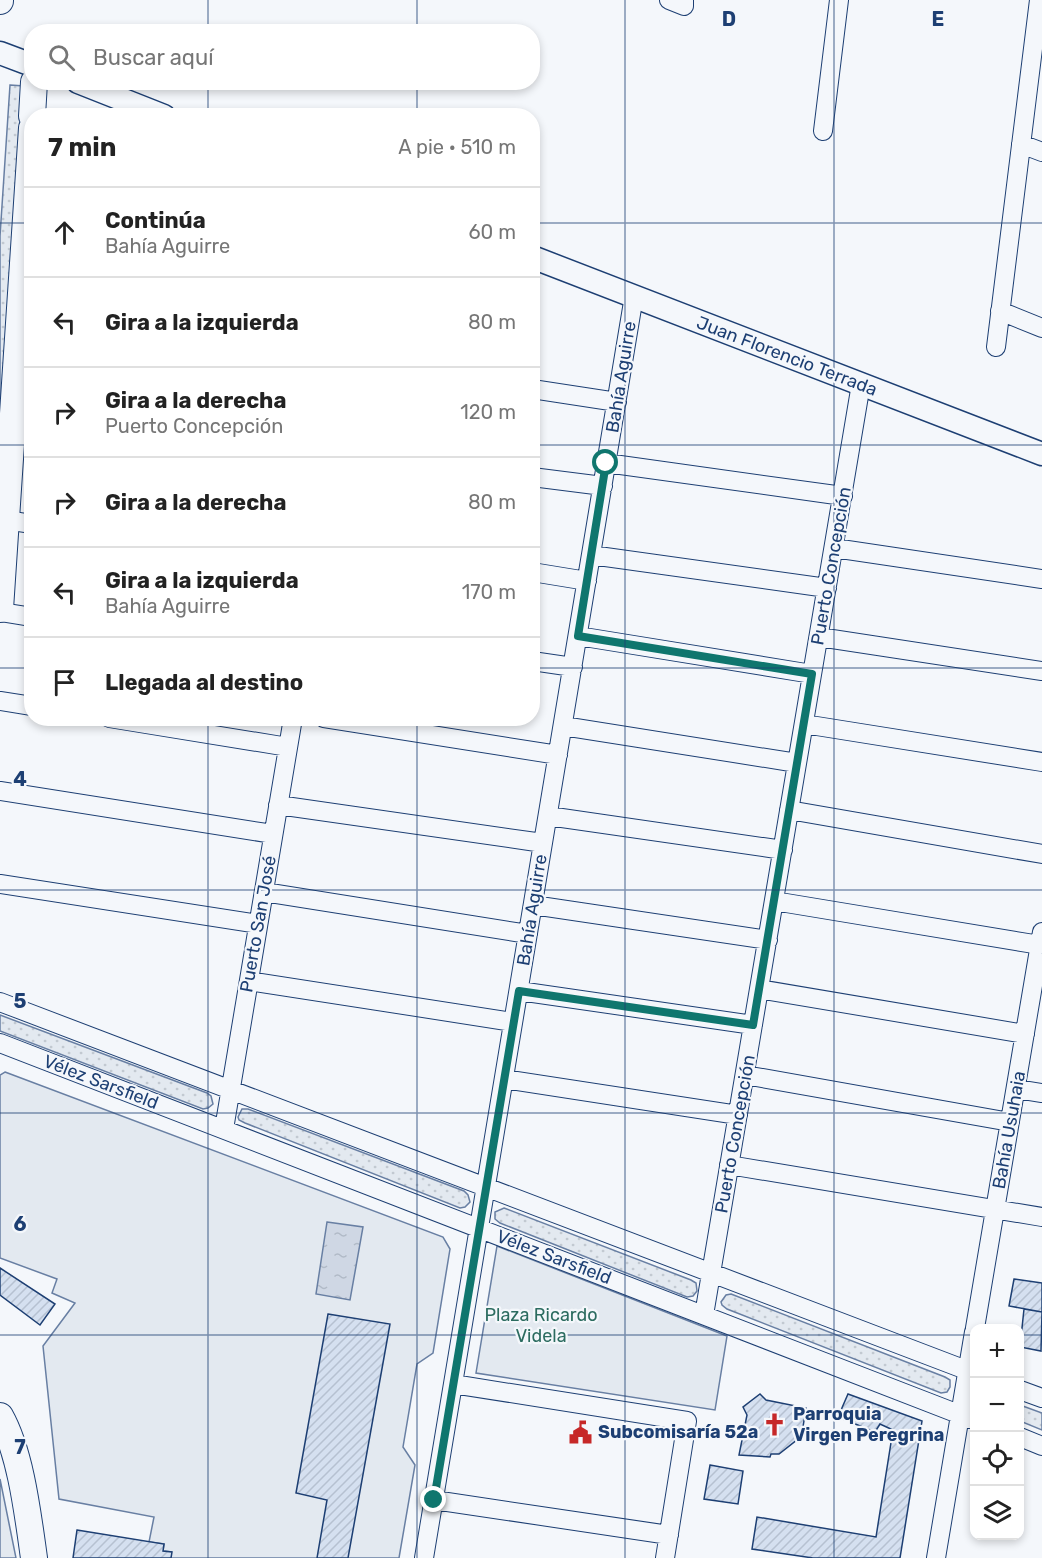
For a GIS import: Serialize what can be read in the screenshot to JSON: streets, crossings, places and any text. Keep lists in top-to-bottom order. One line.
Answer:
{"streets":{"street":["Juan Florencio Terrada","Bahía Aguirre","Puerto Concepción","Puerto San José","Vélez Sarsfield","Bahía Usuhaia"]},"crossings":[["Juan Florencio Terrada","Bahía Aguirre"],["Juan Florencio Terrada","Puerto Concepción"],["Bahía Aguirre","Vélez Sarsfield"],["Puerto Concepción","Vélez Sarsfield"],["Puerto San José","Vélez Sarsfield"],["Vélez Sarsfield","Bahía Usuhaia"]],"parks":["Plaza Ricardo Videla"],"places":{"church":["Parroquia Virgen Peregrina"],"public building":["Subcomisaría 52a"]},"page":{"search":"Buscar aquí","heading":["7 min","A pie · 510 m"],"list":[["Continúa","Bahía Aguirre","60 m"],["Gira a la izquierda","80 m"],["Gira a la derecha","Puerto Concepción","120 m"],["Gira a la derecha","80 m"],["Gira a la izquierda","Bahía Aguirre","170 m"],"Llegada al destino"],"map_buttons":["+","−"]},"grid":{"columns":["D","E"],"rows":["4","5","6","7"]}}
